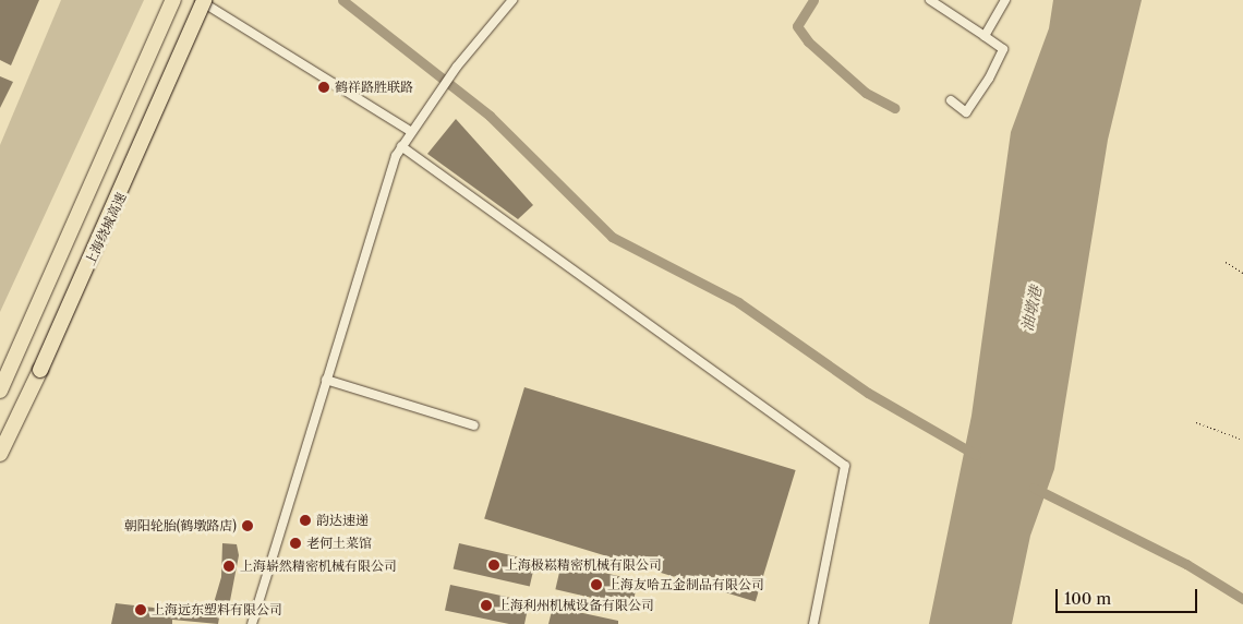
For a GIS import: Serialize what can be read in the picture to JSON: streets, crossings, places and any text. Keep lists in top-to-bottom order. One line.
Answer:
{"streets":{"highway":["上海绕城高速"]},"water":["油墩港"],"places":["鹤祥路胜联路","韵达速递","朝阳轮胎(鹤墩路店)","老何土菜馆","上海极崧精密机械有限公司","上海崭然精密机械有限公司","上海友哈五金制品有限公司","上海利州机械设备有限公司","上海远东塑料有限公司"],"scale_bar":"100 m"}
